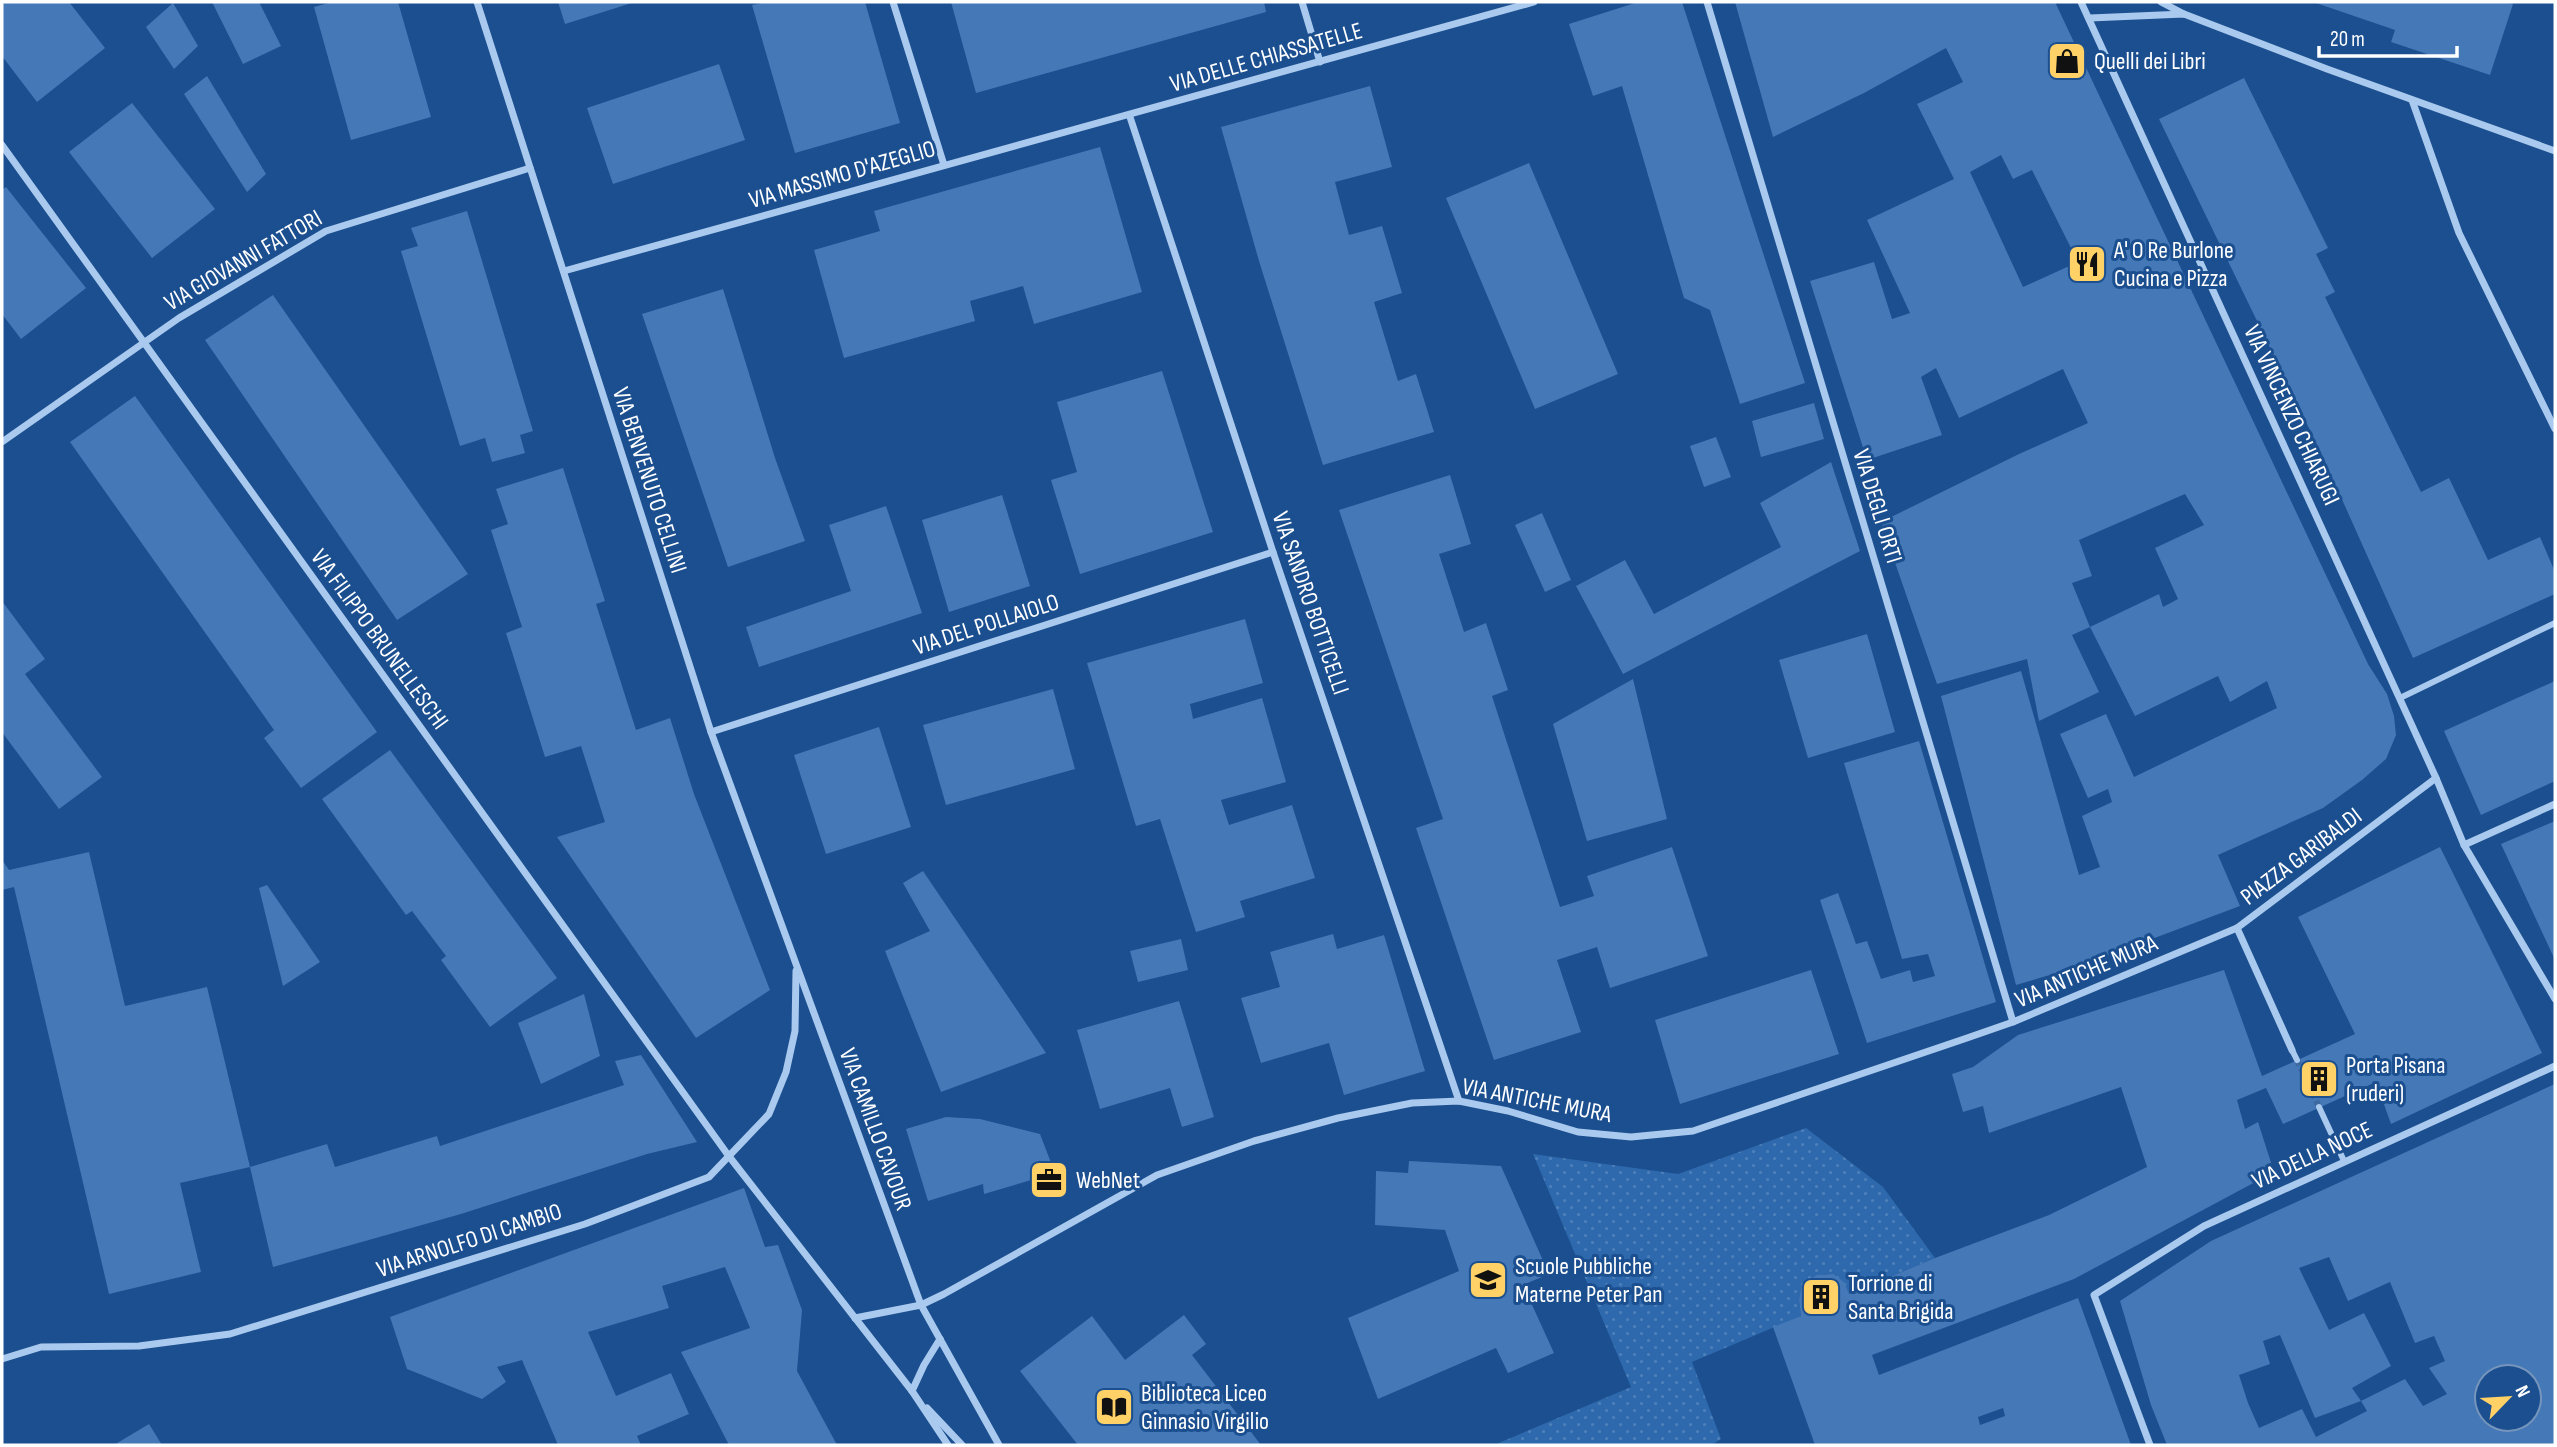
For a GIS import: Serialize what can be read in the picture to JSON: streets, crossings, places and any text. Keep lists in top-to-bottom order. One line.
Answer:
{"streets":{"street":["VIA DELLE CHIASSATELLE","VIA MASSIMO D'AZEGLIO","VIA GIOVANNI FATTORI","VIA VINCENZO CHIARUGI","VIA BENVENUTO CELLINI","VIA DEGLI ORTI","VIA SANDRO BOTTICELLI","VIA DEL POLLAIOLO","VIA FILIPPO BRUNELLESCHI","PIAZZA GARIBALDI","VIA ANTICHE MURA","VIA CAMILLO CAVOUR","VIA DELLA NOCE","VIA ARNOLFO DI CAMBIO"]},"crossings":[["VIA DELLE CHIASSATELLE","VIA MASSIMO D'AZEGLIO"],["VIA DELLE CHIASSATELLE","VIA SANDRO BOTTICELLI"],["VIA MASSIMO D'AZEGLIO","VIA BENVENUTO CELLINI"],["VIA MASSIMO D'AZEGLIO","VIA SANDRO BOTTICELLI"],["VIA GIOVANNI FATTORI","VIA BENVENUTO CELLINI"],["VIA GIOVANNI FATTORI","VIA FILIPPO BRUNELLESCHI"],["VIA VINCENZO CHIARUGI","PIAZZA GARIBALDI"],["VIA BENVENUTO CELLINI","VIA DEL POLLAIOLO"],["VIA BENVENUTO CELLINI","VIA CAMILLO CAVOUR"],["VIA BENVENUTO CELLINI","VIA ARNOLFO DI CAMBIO"],["VIA DEGLI ORTI","VIA ANTICHE MURA"],["VIA SANDRO BOTTICELLI","VIA DEL POLLAIOLO"],["VIA SANDRO BOTTICELLI","VIA ANTICHE MURA"],["VIA FILIPPO BRUNELLESCHI","VIA ARNOLFO DI CAMBIO"],["PIAZZA GARIBALDI","VIA ANTICHE MURA"],["VIA ANTICHE MURA","VIA CAMILLO CAVOUR"],["VIA CAMILLO CAVOUR","VIA ARNOLFO DI CAMBIO"]],"places":{"shop":["Quelli dei Libri"],"restaurant":["A' O Re Burlone Cucina e Pizza"],"building":["Porta Pisana (ruderi)","Torrione di Santa Brigida"],"office":["WebNet"],"school or university":["Scuole Pubbliche Materne Peter Pan"],"library":["Biblioteca Liceo Ginnasio Virgilio"]},"scale_bar":"20 m","north":"top right"}
